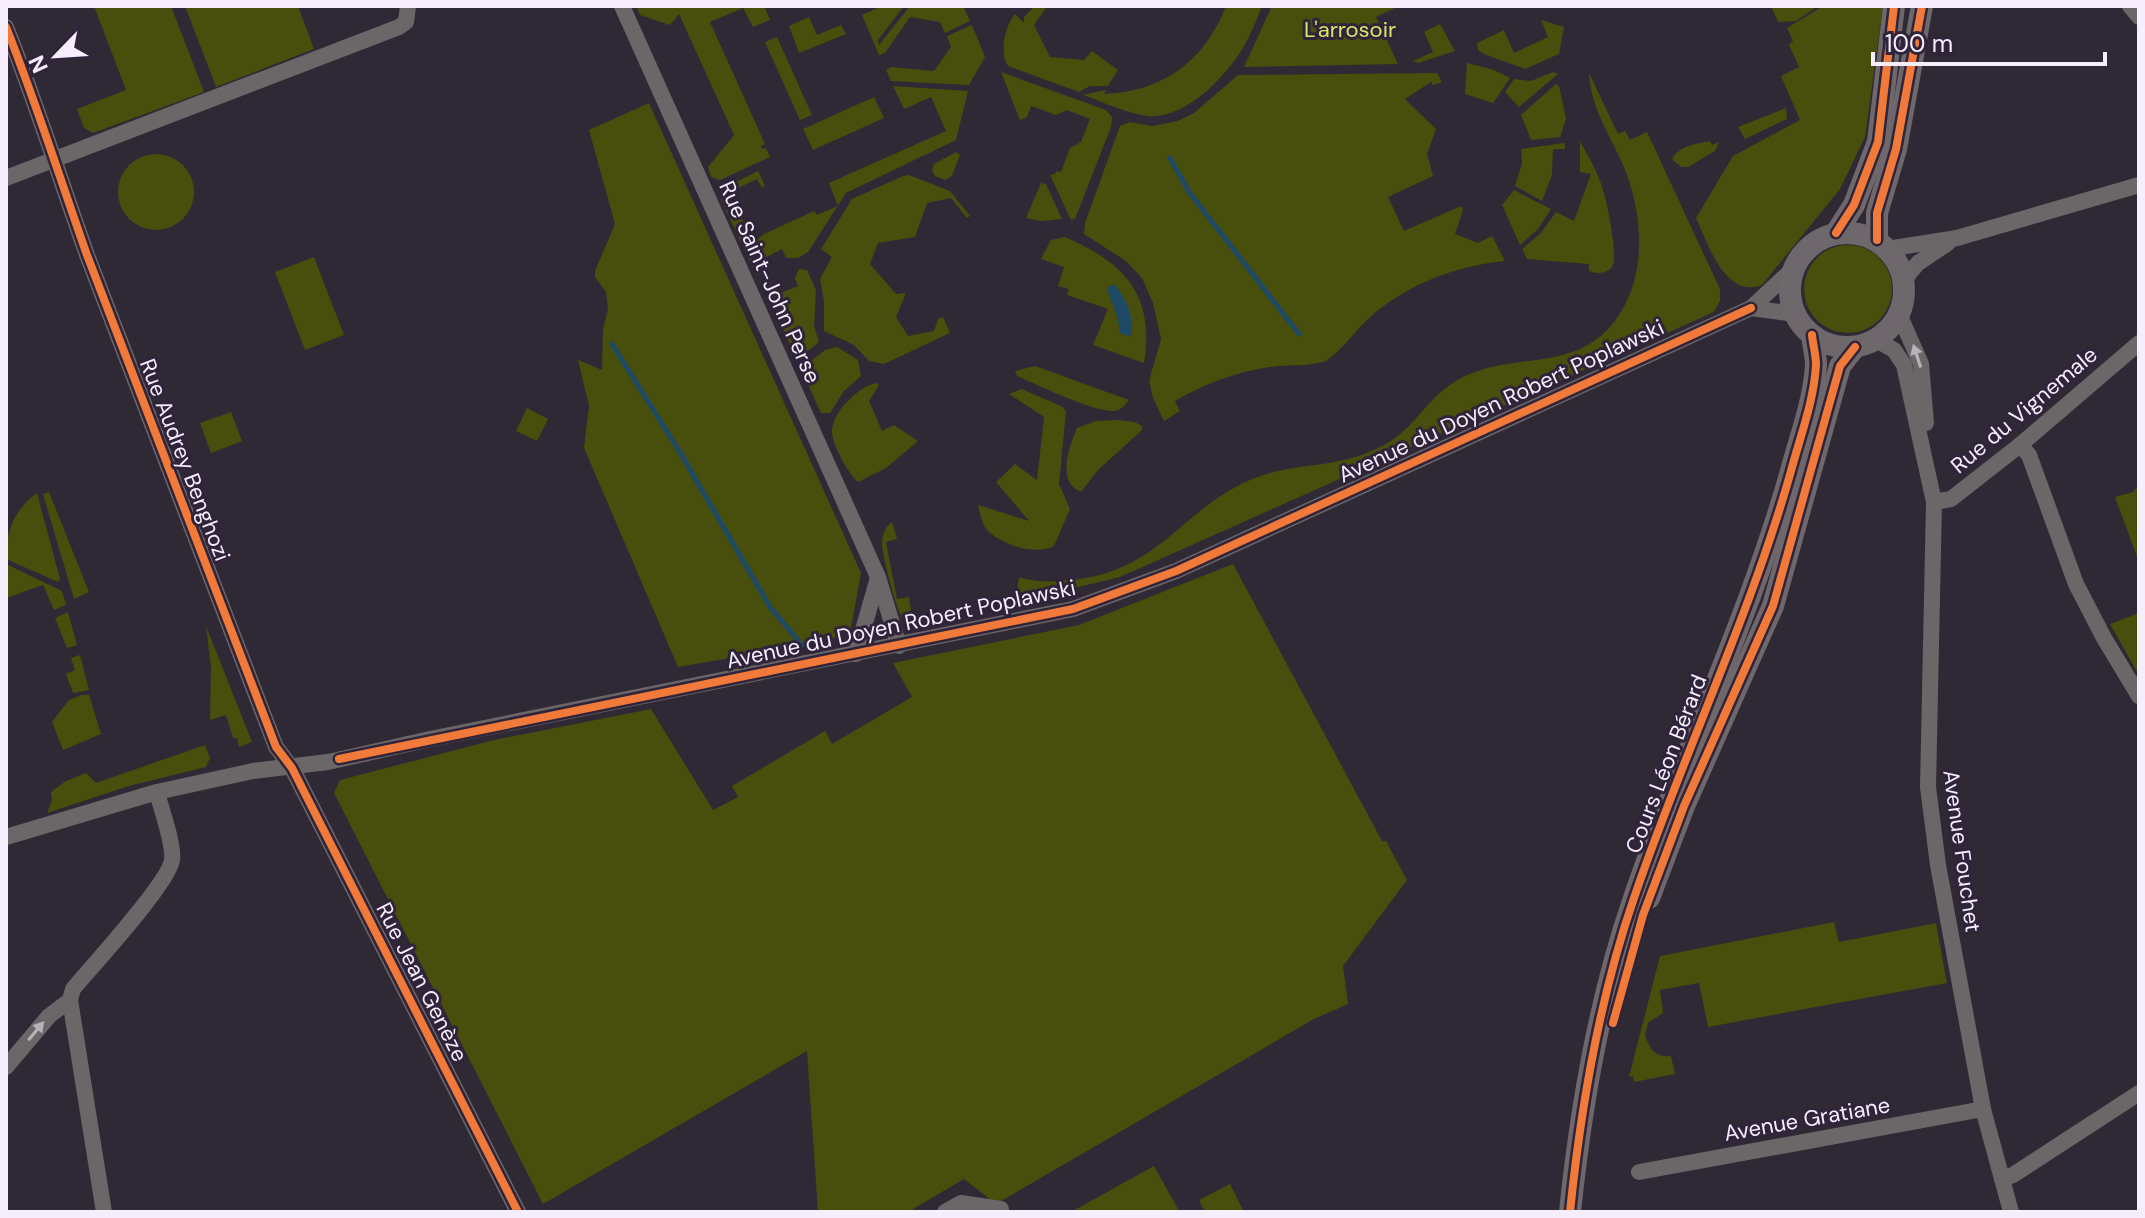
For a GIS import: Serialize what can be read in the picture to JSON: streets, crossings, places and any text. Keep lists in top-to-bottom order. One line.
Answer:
{"streets":{"main road":["Cours Léon Bérard"],"street":["Rue Saint-John Perse","Avenue du Doyen Robert Poplawski","Rue du Vignemale","Rue Audrey Benghozi","Avenue Fouchet","Rue Jean Genèze","Avenue Gratiane"]},"crossings":[["Rue Saint-John Perse","Avenue du Doyen Robert Poplawski"],["Avenue du Doyen Robert Poplawski","Rue Audrey Benghozi"],["Avenue du Doyen Robert Poplawski","Cours Léon Bérard"],["Avenue du Doyen Robert Poplawski","Avenue Fouchet"],["Avenue du Doyen Robert Poplawski","Rue Jean Genèze"],["Rue du Vignemale","Avenue Fouchet"],["Rue Audrey Benghozi","Rue Jean Genèze"],["Cours Léon Bérard","Avenue Fouchet"],["Avenue Fouchet","Avenue Gratiane"]],"parks":["L'arrosoir"],"scale_bar":"100 m","north":"bottom left"}
